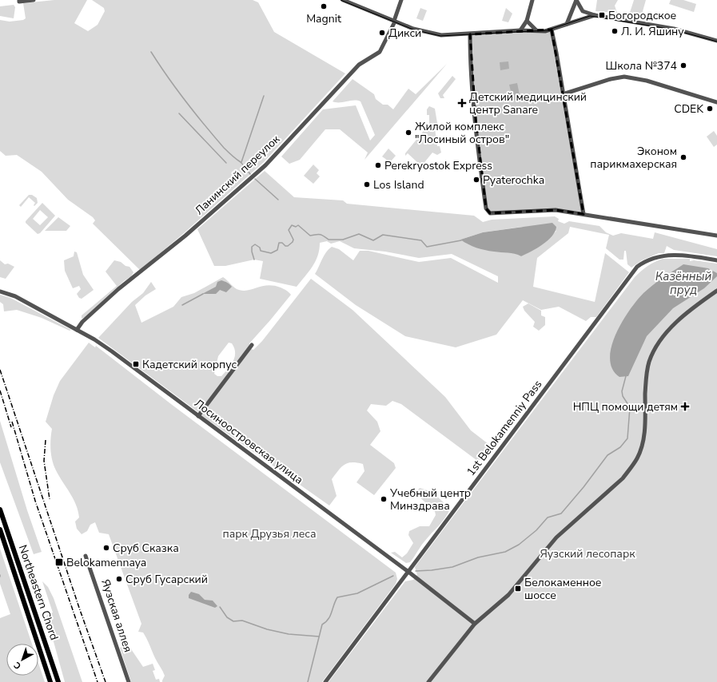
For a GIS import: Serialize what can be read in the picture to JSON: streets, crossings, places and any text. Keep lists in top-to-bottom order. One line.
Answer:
{"streets":{"main road":["Northeastern Chord"],"street":["Ланинский переулок","1st Belokamenniy Pass","Лосиноостровская улица","Яузская аллея"]},"crossings":[["Ланинский переулок","Лосиноостровская улица"],["1st Belokamenniy Pass","Лосиноостровская улица"]],"water":["Казённый пруд"],"parks":["парк Друзья леса","Яузский лесопарк"],"places":{"other":["Magnit","Л. И. Яшину","Дикси","Школа №374","CDEK","Жилой комплекс \"Лосиный остров\"","Эконом парикмахерская","Perekryostok Express","Pyaterochka","Los Island","Учебный центр Минздрава","Сруб Сказка","Сруб Гусарский"],"transit":["Богородское","Кадетский корпус","Belokamennaya","Белокаменное шоссе"],"health":["Детский медицинский центр Sanare","НПЦ помощи детям"]},"north":"bottom left"}
